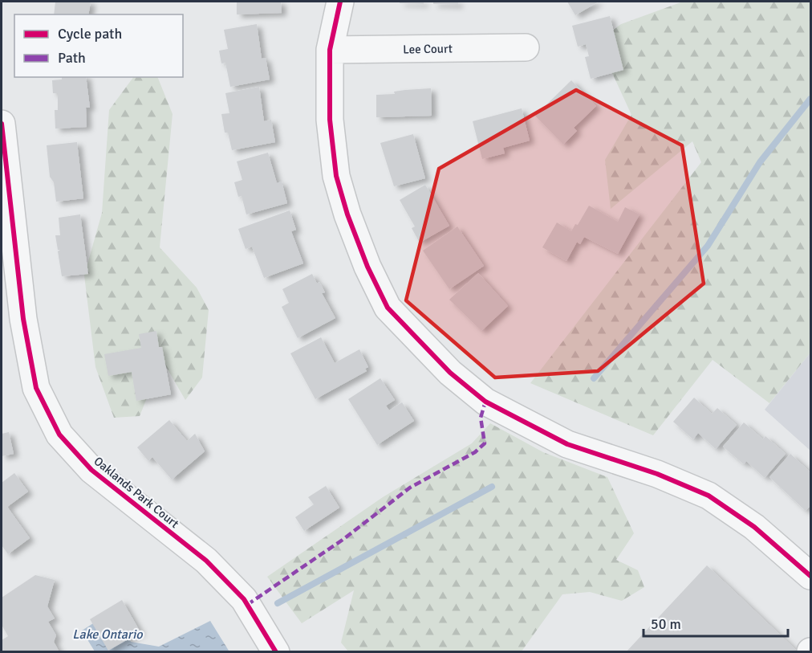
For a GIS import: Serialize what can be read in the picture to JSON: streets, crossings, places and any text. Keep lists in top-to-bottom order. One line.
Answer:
{"streets":{"street":["Lee Court","Oaklands Park Court"]},"water":["Lake Ontario"],"legend":["Cycle path","Path"],"scale_bar":"50 m"}
